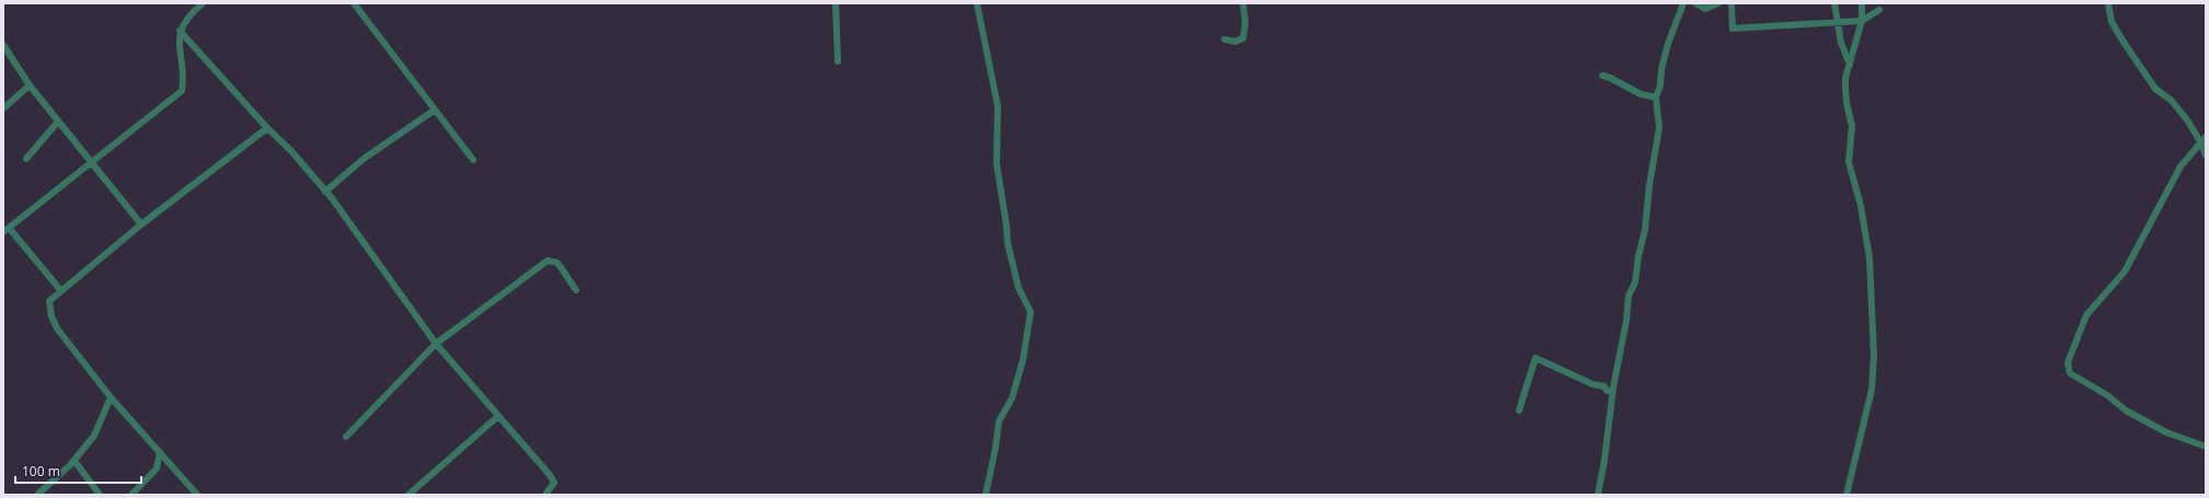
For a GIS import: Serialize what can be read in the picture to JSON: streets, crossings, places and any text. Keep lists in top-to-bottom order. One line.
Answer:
{"scale_bar":"100 m"}
